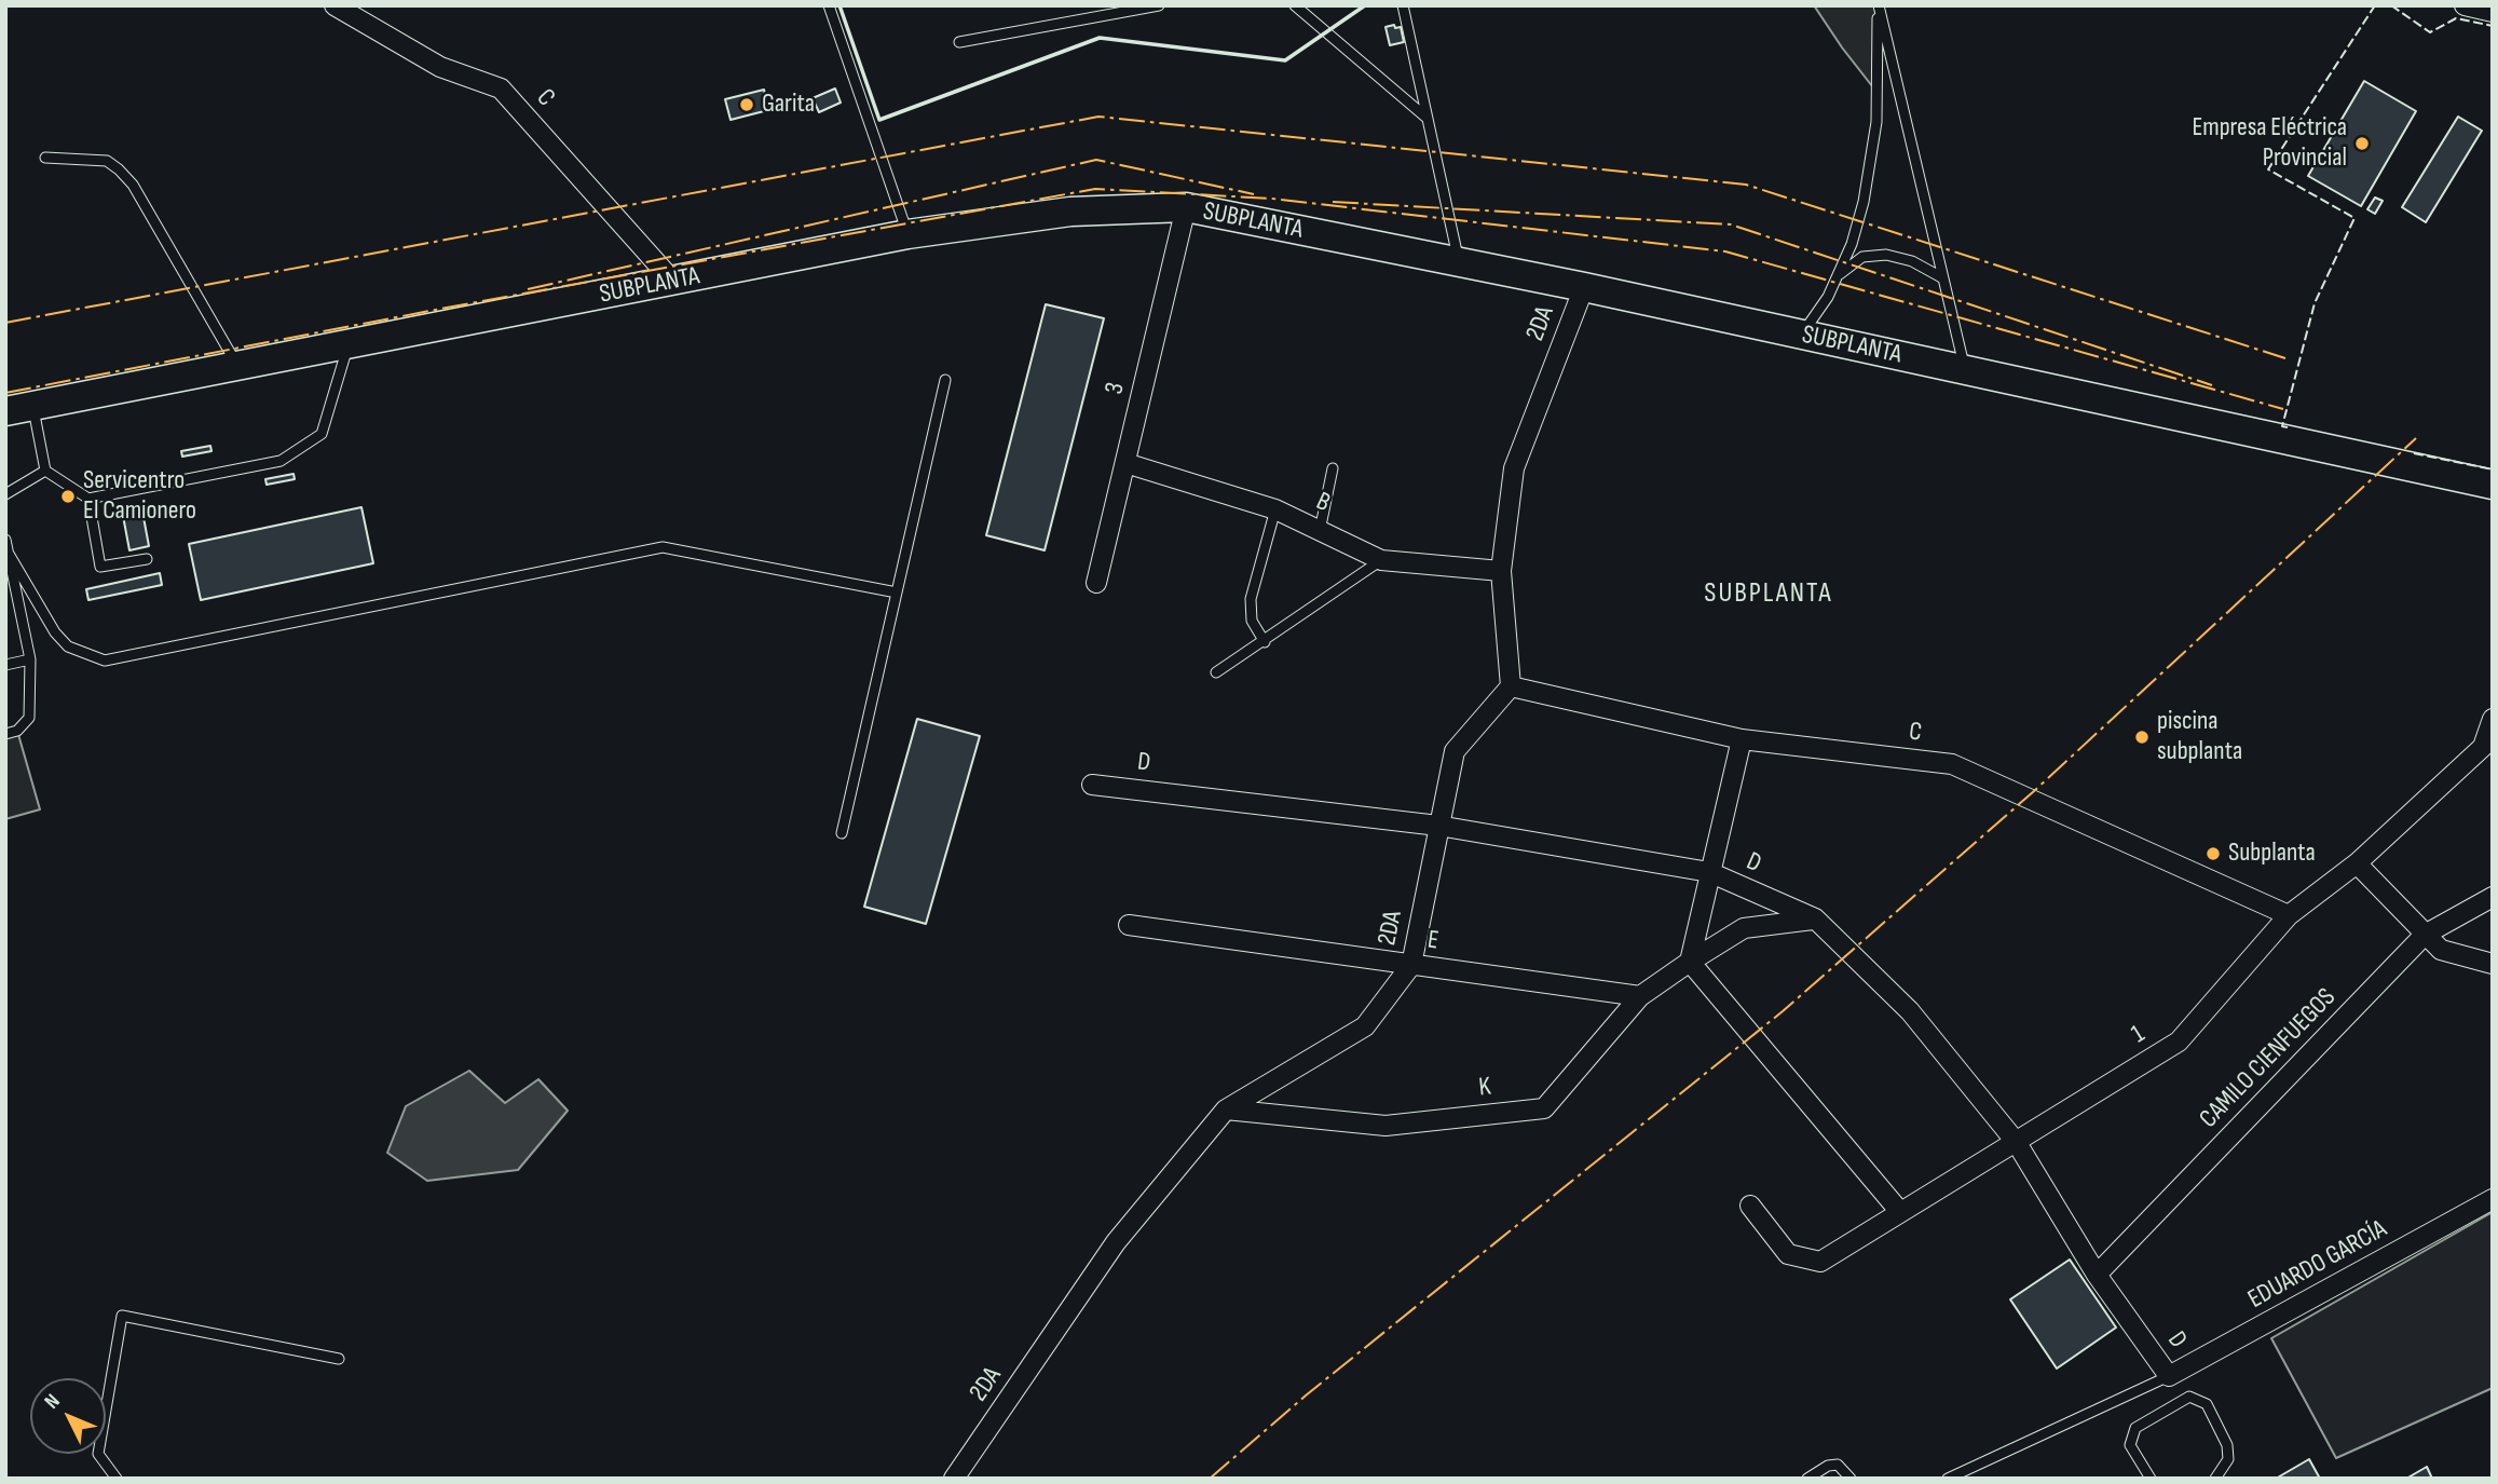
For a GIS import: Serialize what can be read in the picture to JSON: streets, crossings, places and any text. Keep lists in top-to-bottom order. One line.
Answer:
{"streets":{"street":["C","SUBPLANTA","2DA","3","B","D","E","1","CAMILO CIENFUEGOS","K","EDUARDO GARCÍA"]},"crossings":[["C","SUBPLANTA"],["C","2DA"],["C","1"],["SUBPLANTA","2DA"],["SUBPLANTA","3"],["2DA","B"],["2DA","D"],["2DA","E"],["2DA","K"],["3","B"],["D","1"],["D","CAMILO CIENFUEGOS"],["D","K"],["D","EDUARDO GARCÍA"],["E","K"]],"districts":["SUBPLANTA"],"places":["Garita","Empresa Eléctrica Provincial","Servicentro El Camionero","piscina subplanta","Subplanta"],"north":"top left"}
